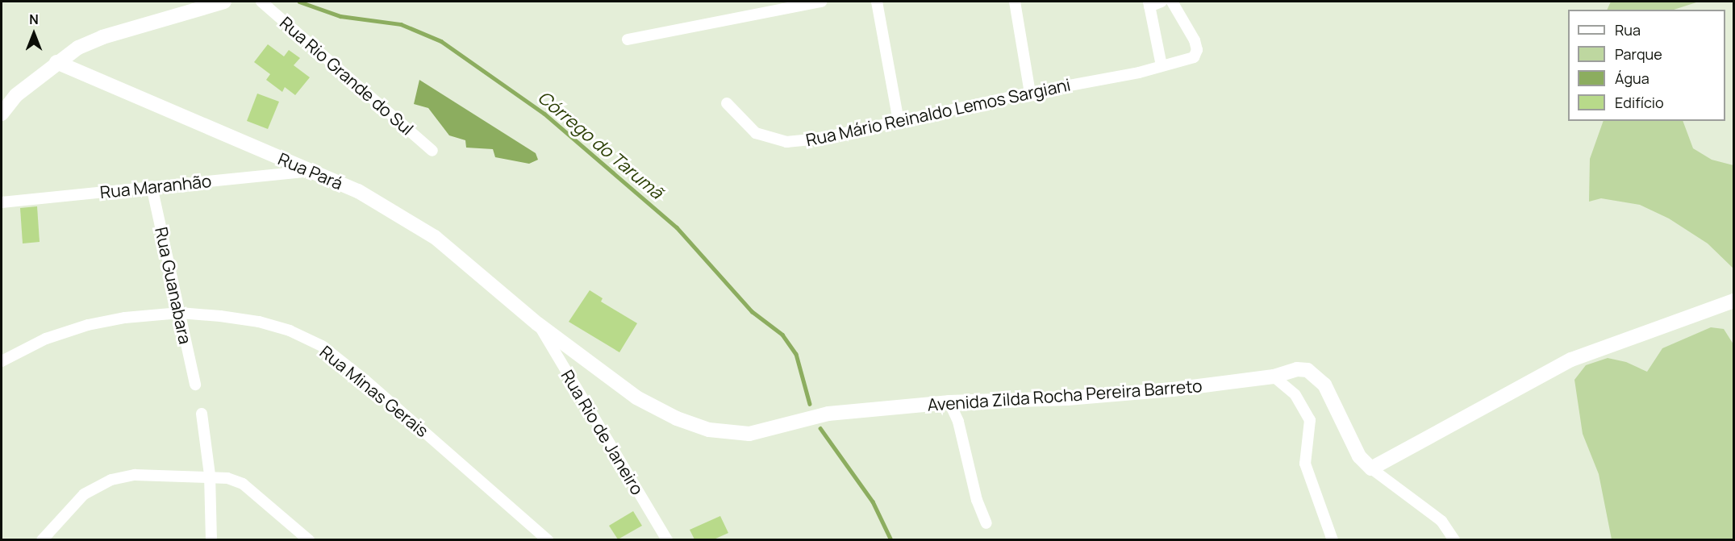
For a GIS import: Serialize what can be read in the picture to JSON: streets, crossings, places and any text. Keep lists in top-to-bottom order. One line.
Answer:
{"streets":{"street":["Rua Rio Grande do Sul","Rua Mário Reinaldo Lemos Sargiani","Rua Pará","Rua Maranhão","Rua Guanabara","Rua Minas Gerais","Avenida Zilda Rocha Pereira Barreto","Rua Rio de Janeiro"]},"crossings":[["Rua Pará","Rua Maranhão"],["Rua Pará","Avenida Zilda Rocha Pereira Barreto"],["Rua Pará","Rua Rio de Janeiro"],["Rua Maranhão","Rua Guanabara"],["Rua Guanabara","Rua Minas Gerais"],["Avenida Zilda Rocha Pereira Barreto","Rua Rio de Janeiro"]],"water":["Córrego do Tarumã"],"legend":["Rua","Parque","Água","Edifício"],"north":"top"}
